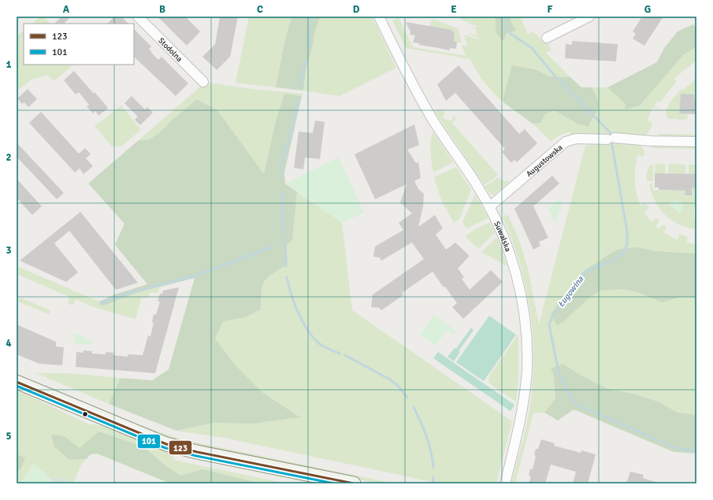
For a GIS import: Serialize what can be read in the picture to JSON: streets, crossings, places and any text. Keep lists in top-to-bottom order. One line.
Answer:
{"streets":{"street":["Stodolna","Augustowska","Suwalska"]},"crossings":[["Augustowska","Suwalska"]],"water":["Ługowina"],"lines":["transit line 123","transit line 101"],"legend":["123","101"],"grid":{"columns":["A","B","C","D","E","F","G"],"rows":["1","2","3","4","5"]}}
